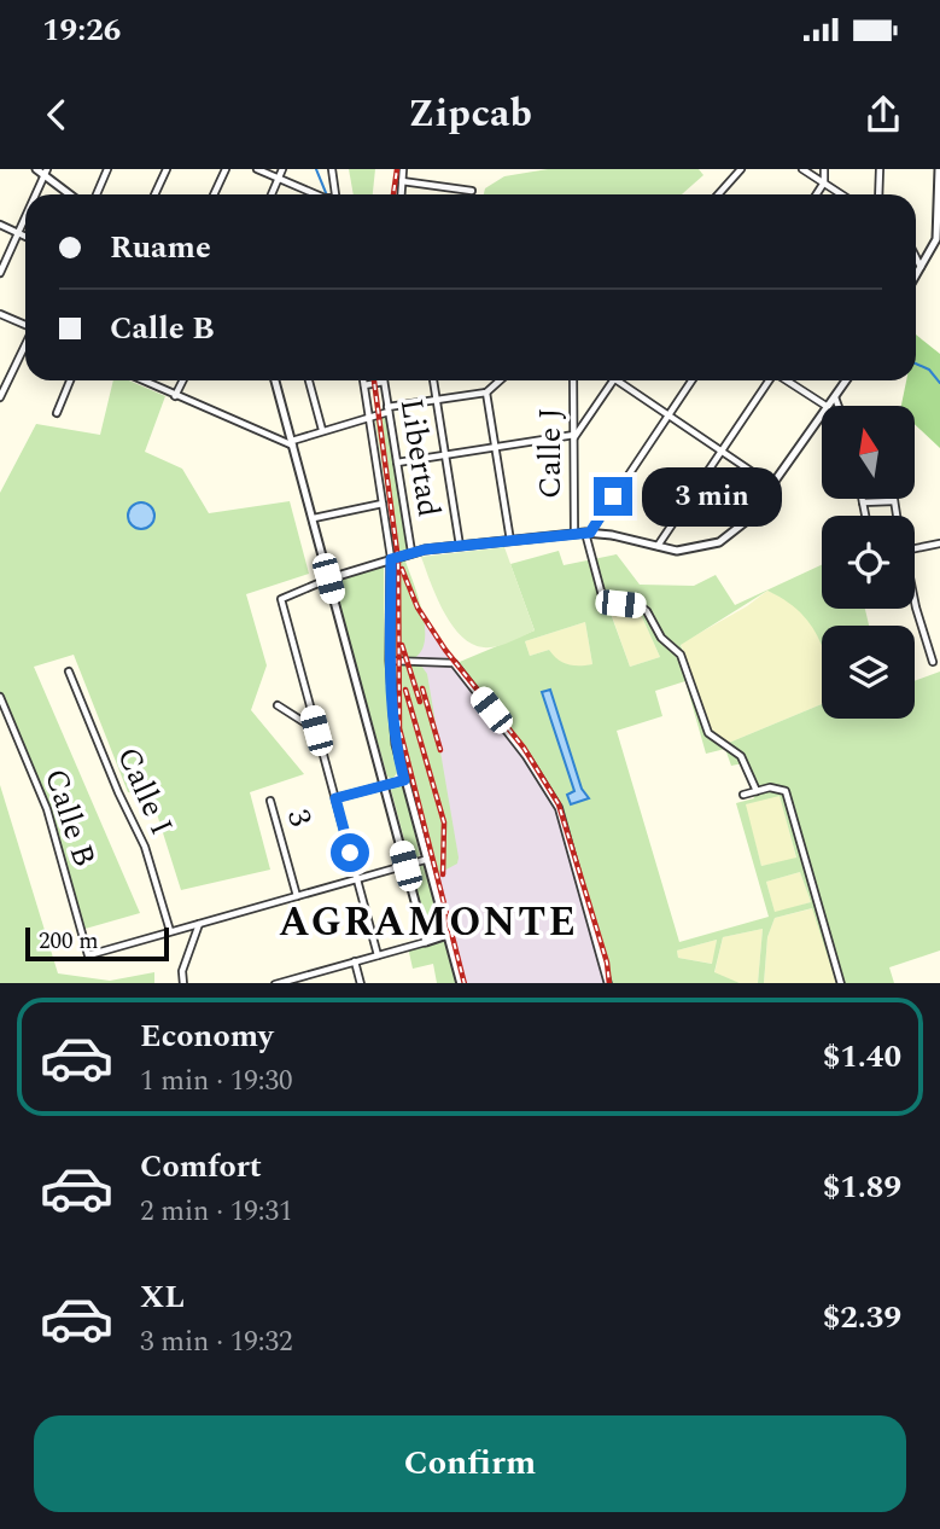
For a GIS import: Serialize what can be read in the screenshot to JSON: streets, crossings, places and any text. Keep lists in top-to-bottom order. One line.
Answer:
{"streets":{"street":["Calle J","Libertad","Calle I","Calle B","3"]},"crossings":[["Calle I","Calle B"]],"districts":["AGRAMONTE"],"scale_bar":"200 m","north":"top","page":{"status":"19:26","header":"Zipcab","banner":["Ruame","Calle B"],"bubble":"3 min","scale":"200 m","list":[{"name":"Economy","note":"1 min · 19:30","value":"$1.40"},{"name":"Comfort","note":"2 min · 19:31","value":"$1.89"},{"name":"XL","note":"3 min · 19:32","value":"$2.39"}],"buttons":"Confirm"}}
